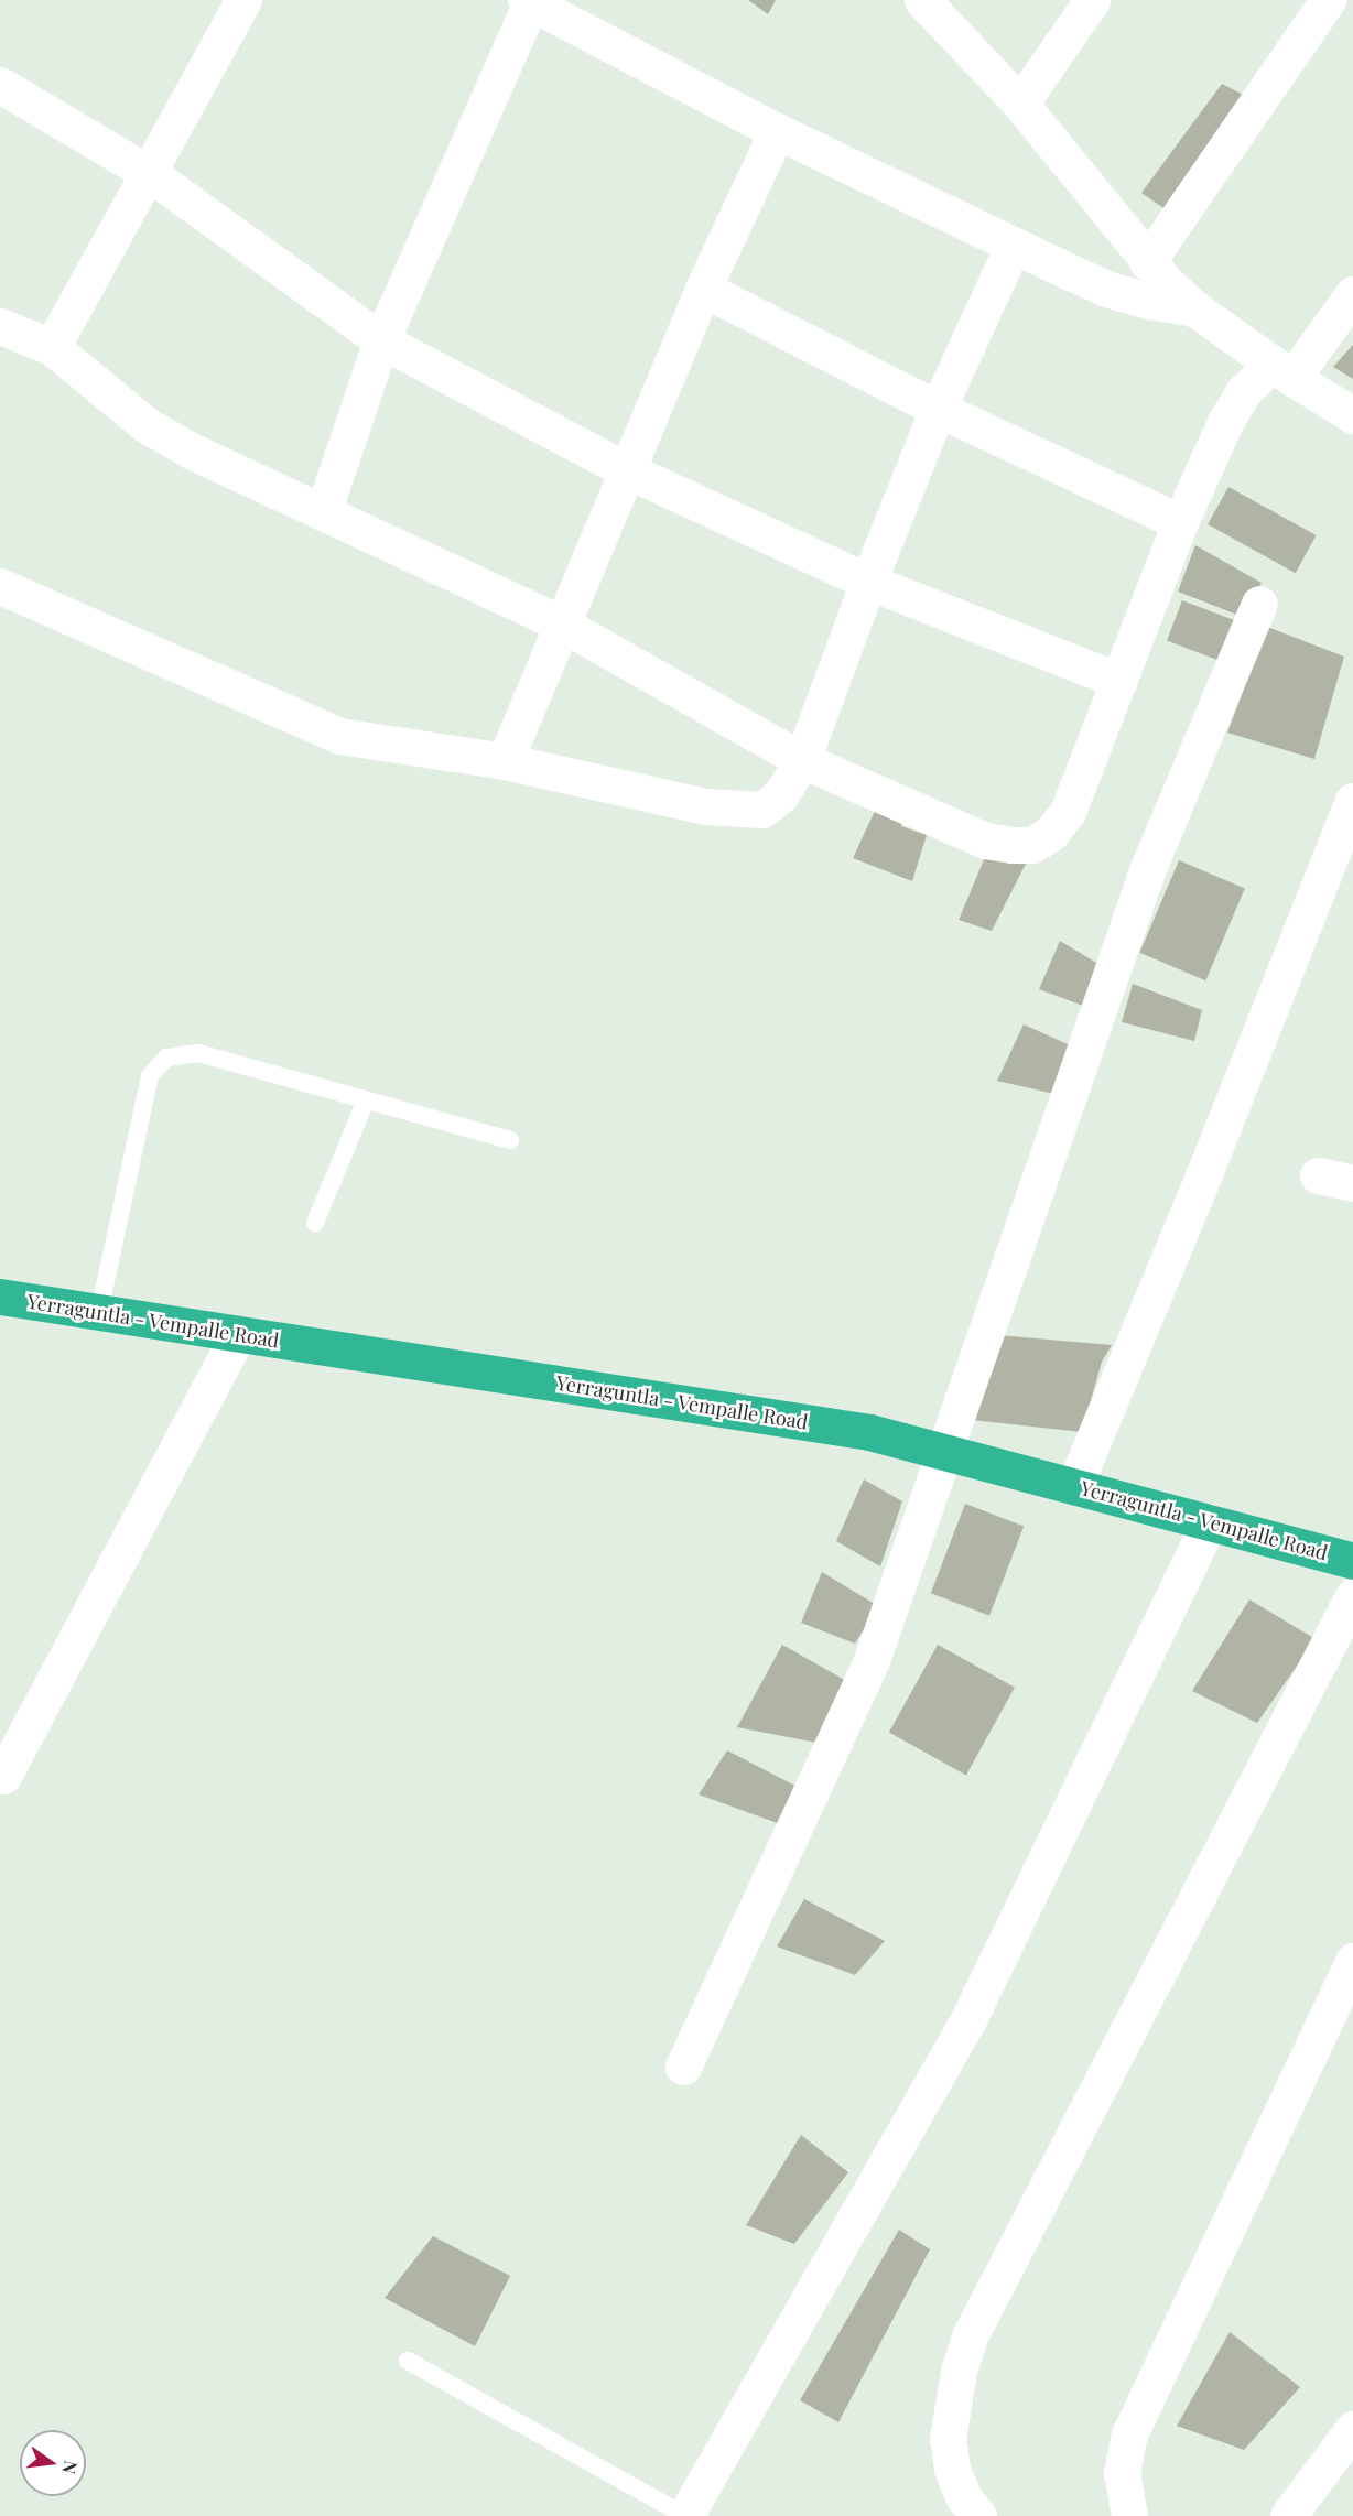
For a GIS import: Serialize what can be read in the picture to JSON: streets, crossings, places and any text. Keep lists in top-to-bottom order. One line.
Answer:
{"streets":{"highway":["Yerraguntla - Vempalle Road"]},"north":"right"}
